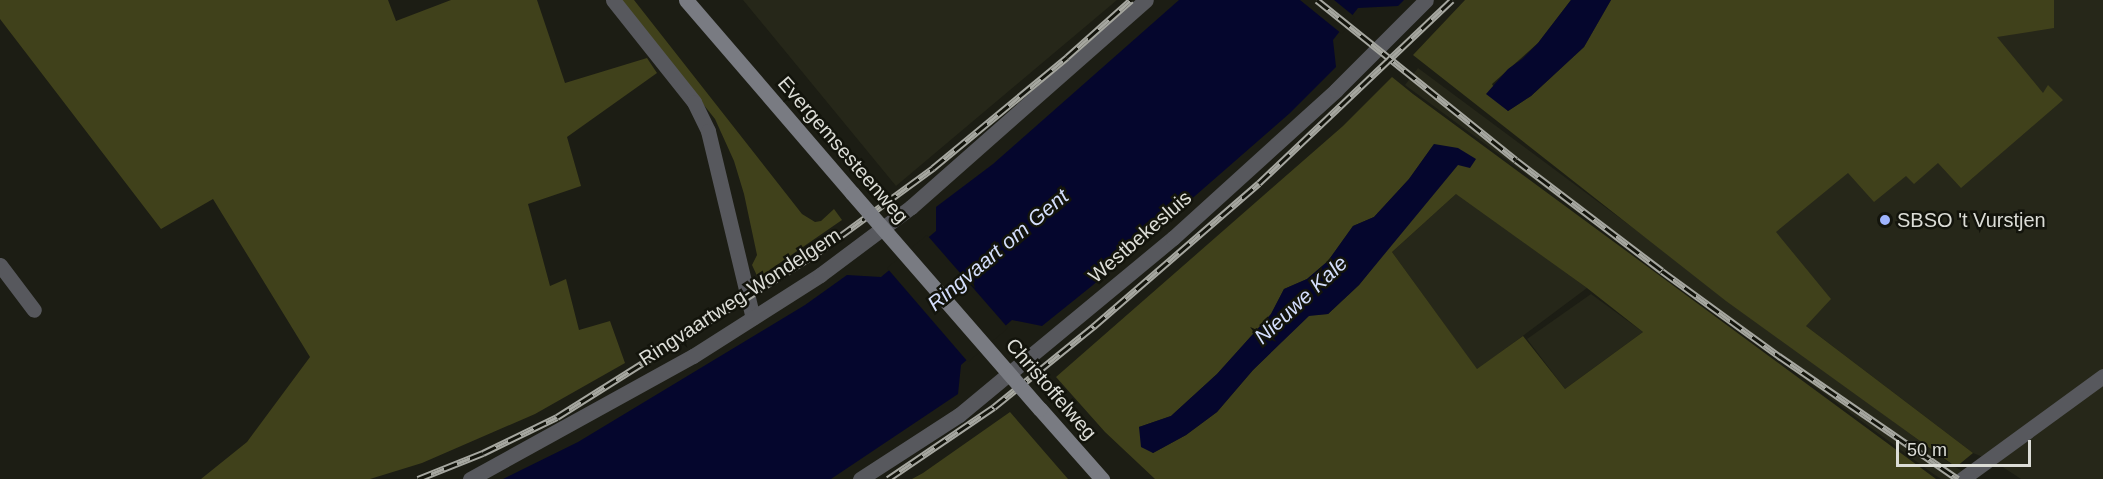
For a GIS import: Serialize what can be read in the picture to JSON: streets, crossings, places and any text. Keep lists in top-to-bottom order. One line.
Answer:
{"streets":{"main road":["Evergemsesteenweg","Christoffelweg"],"street":["Westbekesluis","Ringvaartweg-Wondelgem"]},"crossings":[["Evergemsesteenweg","Christoffelweg"]],"water":["Ringvaart om Gent","Nieuwe Kale"],"places":["SBSO 't Vurstjen"],"scale_bar":"50 m"}
